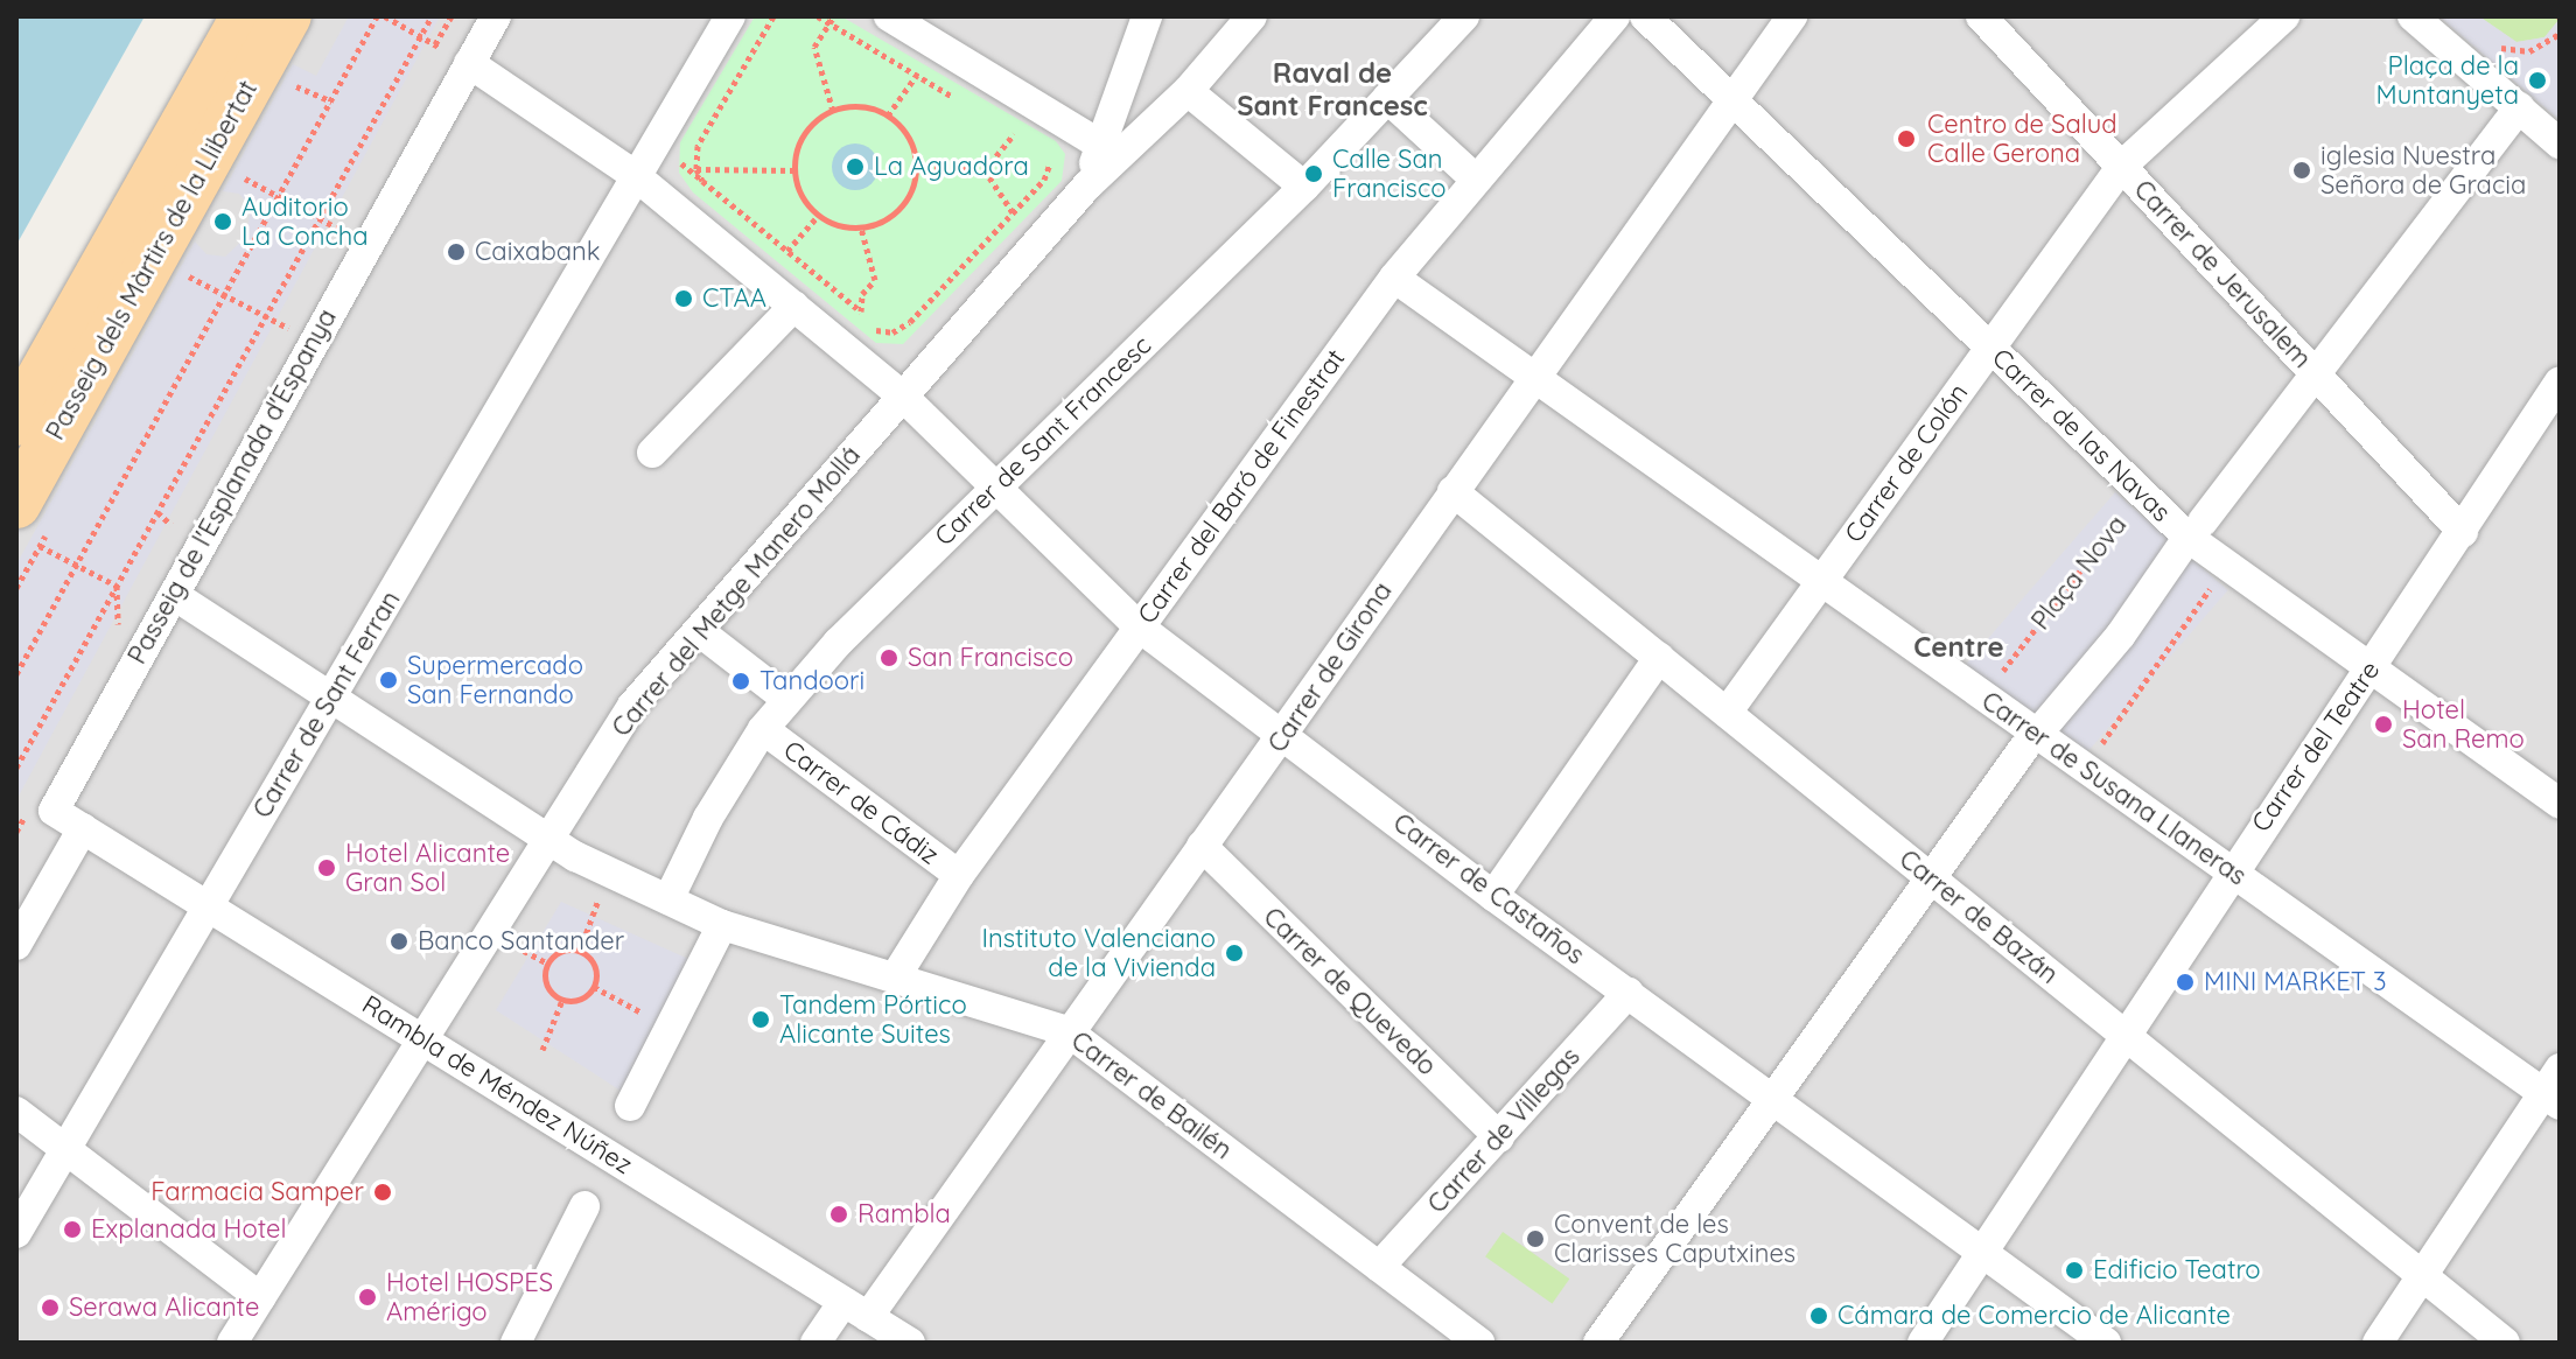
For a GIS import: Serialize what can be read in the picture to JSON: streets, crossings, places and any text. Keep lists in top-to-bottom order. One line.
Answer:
{"streets":{"main road":["Passeig dels Màrtirs de la Llibertat"],"street":["Carrer de Jerusalem","Carrer de las Navas","Carrer de Sant Francesc","Carrer de Colón","Passeig de l'Esplanada d'Espanya","Carrer del Baró de Finestrat","Carrer del Metge Manero Mollá","Carrer de Girona","Carrer de Sant Ferran","Carrer del Teatre","Carrer de Susana Llaneras","Carrer de Cádiz","Carrer de Castaños","Carrer de Bazán","Carrer de Quevedo","Rambla de Méndez Núñez","Carrer de Bailén","Carrer de Villegas"],"path":["Plaça Nova"]},"crossings":[["Carrer de Jerusalem","Carrer de Colón"],["Carrer de Jerusalem","Carrer del Teatre"],["Carrer de las Navas","Carrer de Colón"],["Carrer de las Navas","Carrer de Girona"],["Carrer de las Navas","Carrer del Teatre"],["Carrer de Sant Francesc","Carrer de Cádiz"],["Carrer de Sant Francesc","Carrer de Castaños"],["Carrer de Sant Francesc","Carrer de Bailén"],["Carrer de Colón","Carrer de Susana Llaneras"],["Carrer de Colón","Carrer de Bazán"],["Passeig de l'Esplanada d'Espanya","Carrer de Castaños"],["Passeig de l'Esplanada d'Espanya","Rambla de Méndez Núñez"],["Passeig de l'Esplanada d'Espanya","Carrer de Bailén"],["Carrer del Baró de Finestrat","Carrer de Susana Llaneras"],["Carrer del Baró de Finestrat","Carrer de Cádiz"],["Carrer del Baró de Finestrat","Carrer de Castaños"],["Carrer del Baró de Finestrat","Carrer de Bailén"],["Carrer del Metge Manero Mollá","Carrer de Castaños"],["Carrer del Metge Manero Mollá","Rambla de Méndez Núñez"],["Carrer del Metge Manero Mollá","Carrer de Bailén"],["Carrer de Girona","Carrer de Susana Llaneras"],["Carrer de Girona","Carrer de Castaños"],["Carrer de Girona","Carrer de Bazán"],["Carrer de Girona","Carrer de Quevedo"],["Carrer de Girona","Rambla de Méndez Núñez"],["Carrer de Girona","Carrer de Bailén"],["Carrer de Sant Ferran","Carrer de Castaños"],["Carrer de Sant Ferran","Rambla de Méndez Núñez"],["Carrer de Sant Ferran","Carrer de Bailén"],["Carrer del Teatre","Carrer de Susana Llaneras"],["Carrer del Teatre","Carrer de Castaños"],["Carrer del Teatre","Carrer de Bazán"],["Carrer de Castaños","Carrer de Villegas"],["Carrer de Quevedo","Carrer de Villegas"],["Carrer de Bailén","Carrer de Villegas"]],"districts":["Raval de Sant Francesc","Centre"],"places":["Plaça de la Muntanyeta","Centro de Salud Calle Gerona","La Aguadora","iglesia Nuestra Señora de Gracia","Calle San Francisco","Auditorio La Concha","Caixabank","CTAA","San Francisco","Supermercado San Fernando","Tandoori","Hotel San Remo","Hotel Alicante Gran Sol","Banco Santander","Instituto Valenciano de la Vivienda","MINI MARKET 3","Tandem Pórtico Alicante Suites","Farmacia Samper","Rambla","Explanada Hotel","Convent de les Clarisses Caputxines","Edificio Teatro","Hotel HOSPES Amérigo","Serawa Alicante","Cámara de Comercio de Alicante"]}
